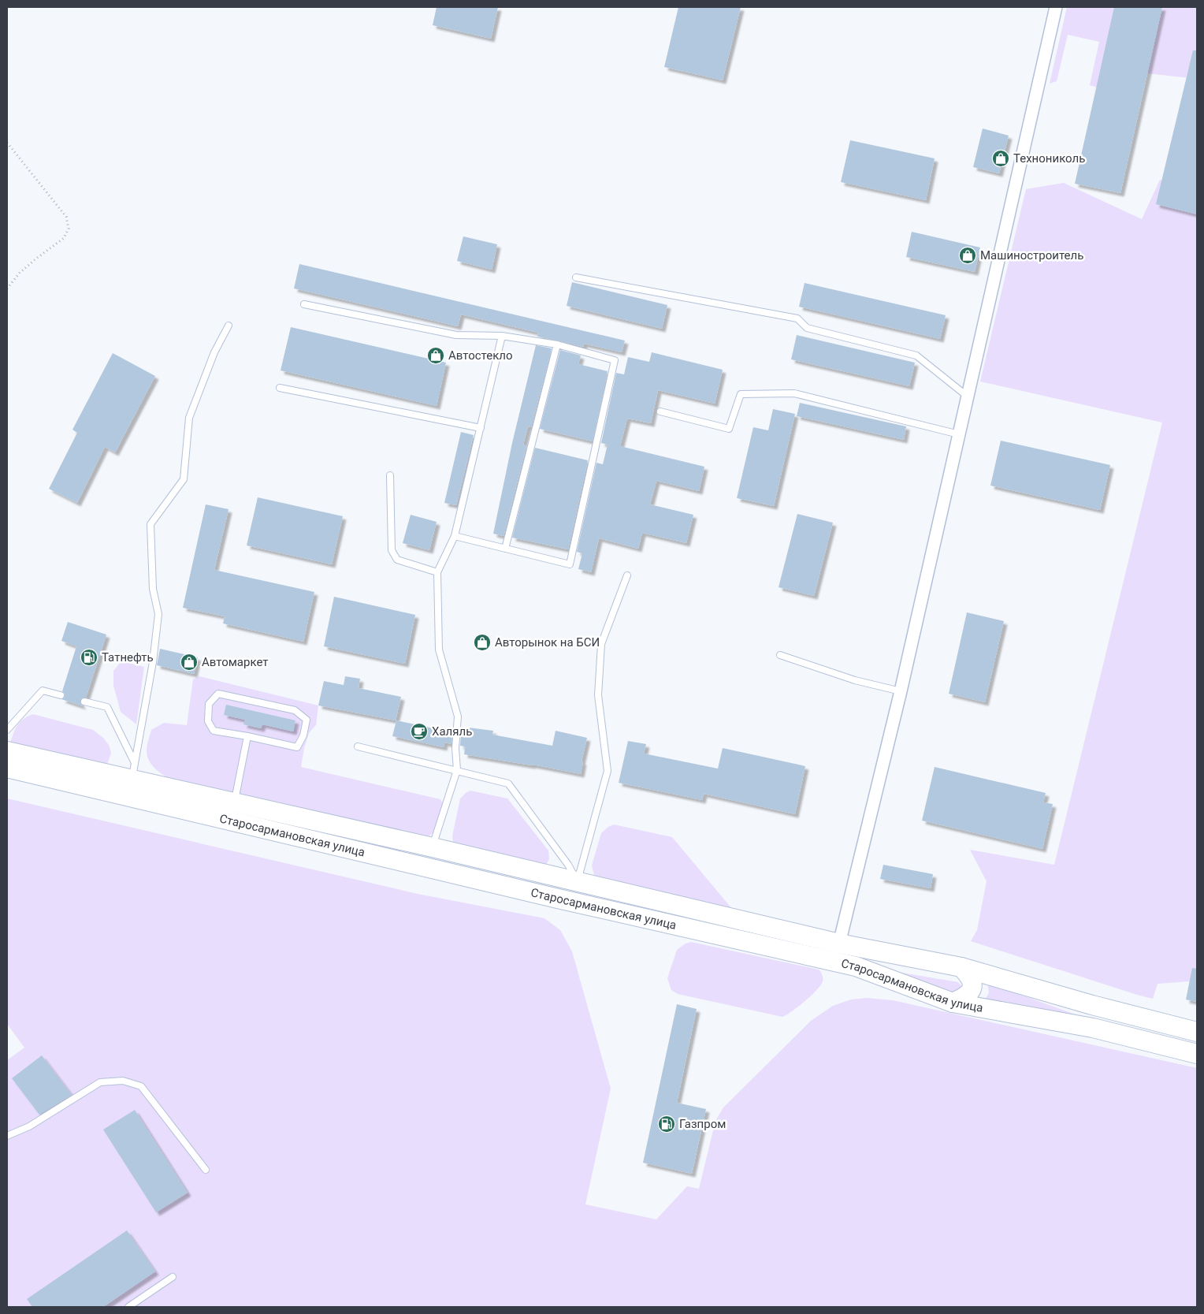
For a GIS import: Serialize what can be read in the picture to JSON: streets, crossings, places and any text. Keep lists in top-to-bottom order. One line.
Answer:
{"streets":{"main road":["Старосармановская улица"]},"places":{"shop":["Технониколь","Машиностроитель","Автостекло","Авторынок на БСИ","Автомаркет"],"fuel station":["Татнефть","Газпром"],"cafe":["Халяль"]}}
